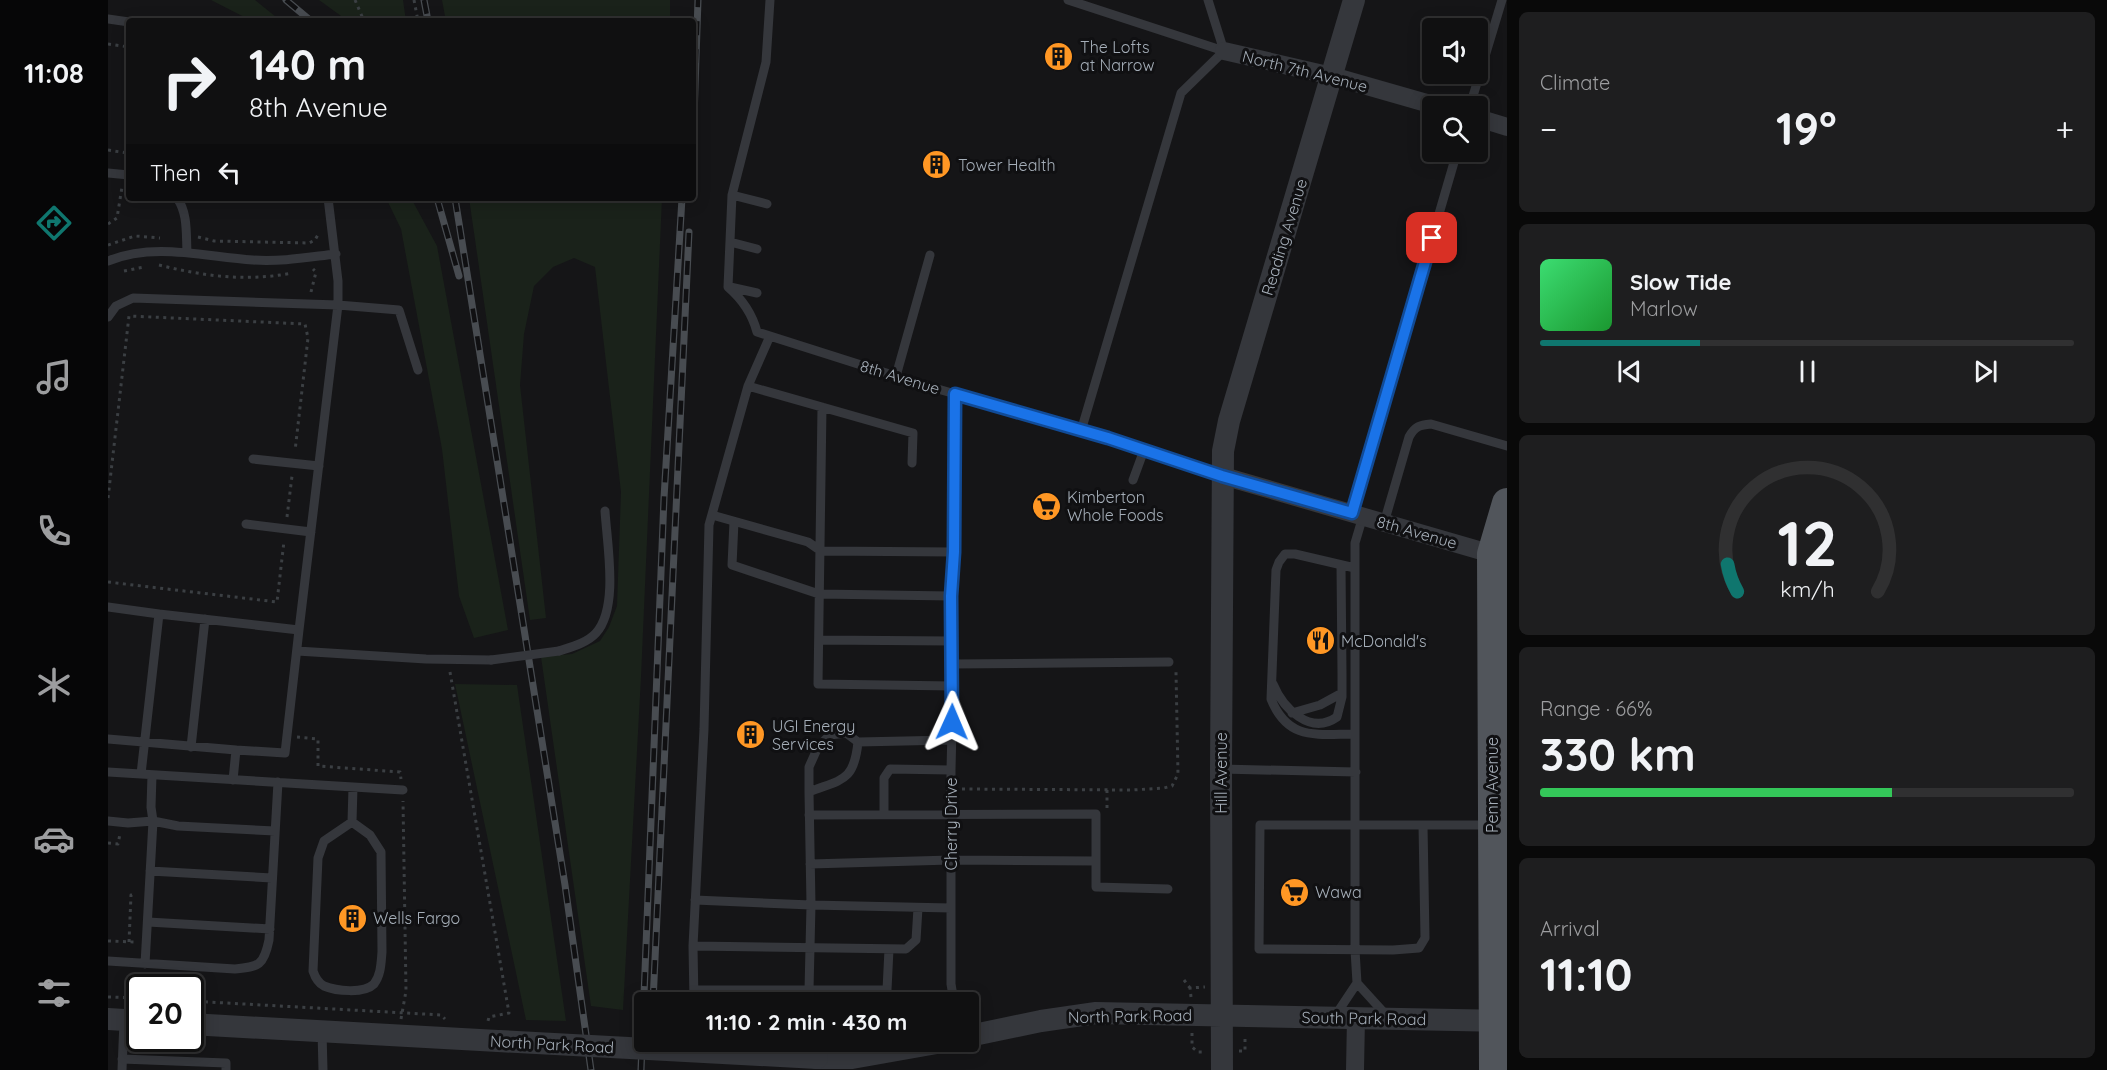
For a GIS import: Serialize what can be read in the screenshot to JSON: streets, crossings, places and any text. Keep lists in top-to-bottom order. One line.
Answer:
{"streets":{"main road":["Penn Avenue"],"street":["North 7th Avenue","Reading Avenue","8th Avenue","Hill Avenue","North Park Road","South Park Road"],"lane":["Cherry Drive"]},"crossings":[["North 7th Avenue","Reading Avenue"],["Reading Avenue","8th Avenue"],["Reading Avenue","Hill Avenue"],["8th Avenue","Hill Avenue"],["8th Avenue","Penn Avenue"],["8th Avenue","Cherry Drive"],["Hill Avenue","North Park Road"],["Hill Avenue","South Park Road"],["Penn Avenue","South Park Road"],["North Park Road","South Park Road"]],"places":{"building":["The Lofts at Narrow","Tower Health","UGI Energy Services","Wells Fargo"],"supermarket":["Kimberton Whole Foods","Wawa"],"restaurant":["McDonald's"]},"page":{"tabs":"11:08","tile":["Climate",["Range · 66%","330 km"],["Arrival","11:10"]],"turn":["140 m","8th Avenue"],"heat":["−","19°","+"],"then":"Then","song":["Slow Tide","Marlow"],"limit":"20","trip":"11:10 · 2 min · 430 m","gauge":["12","km/h"]}}
